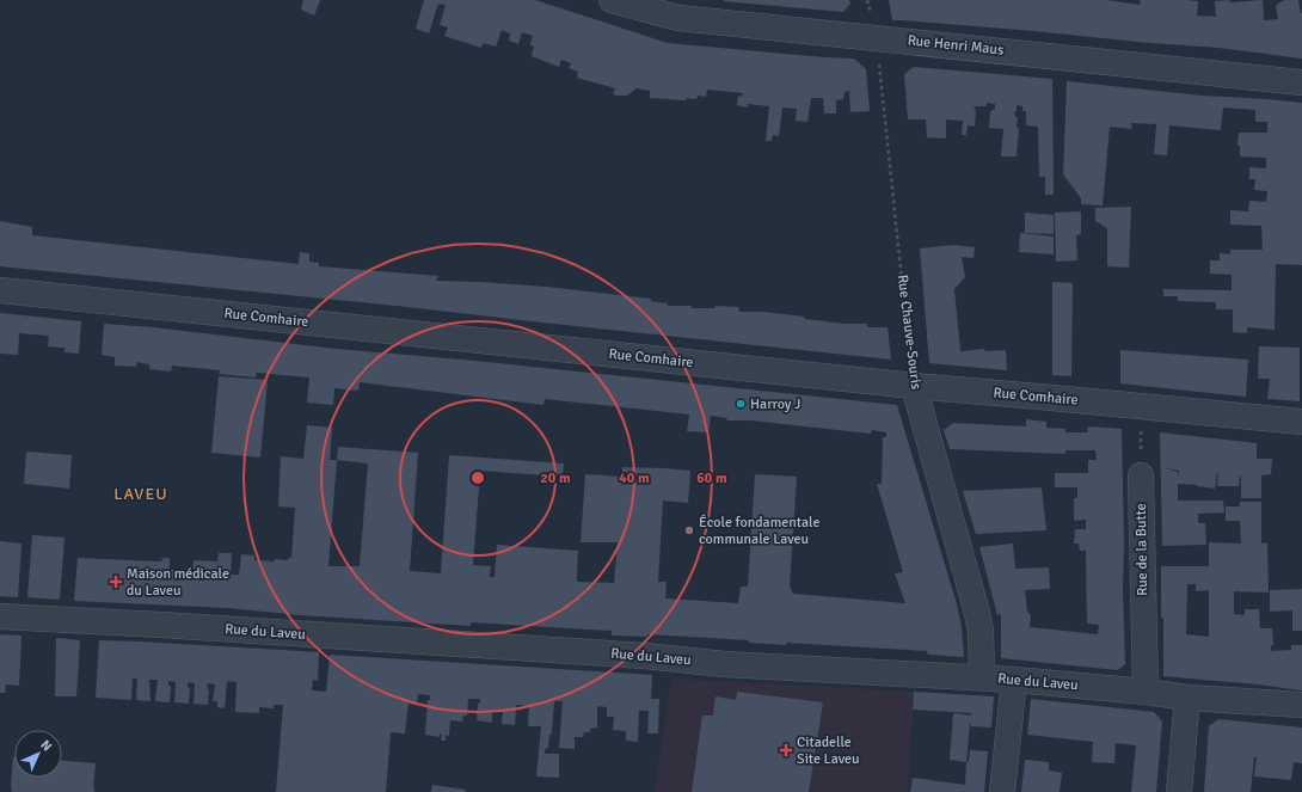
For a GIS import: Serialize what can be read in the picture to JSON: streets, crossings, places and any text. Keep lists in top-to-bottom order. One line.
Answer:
{"streets":{"street":["Rue Henri Maus","Rue Comhaire","Rue Chauve-Souris","Rue de la Butte","Rue du Laveu"]},"crossings":[["Rue Henri Maus","Rue Chauve-Souris"],["Rue Comhaire","Rue Chauve-Souris"],["Rue Chauve-Souris","Rue du Laveu"],["Rue de la Butte","Rue du Laveu"]],"districts":["LAVEU"],"places":{"other":["Harroy J","École fondamentale communale Laveu"],"health":["Maison médicale du Laveu","Citadelle Site Laveu"]},"north":"top right","rings":["20 m","40 m","60 m"]}
